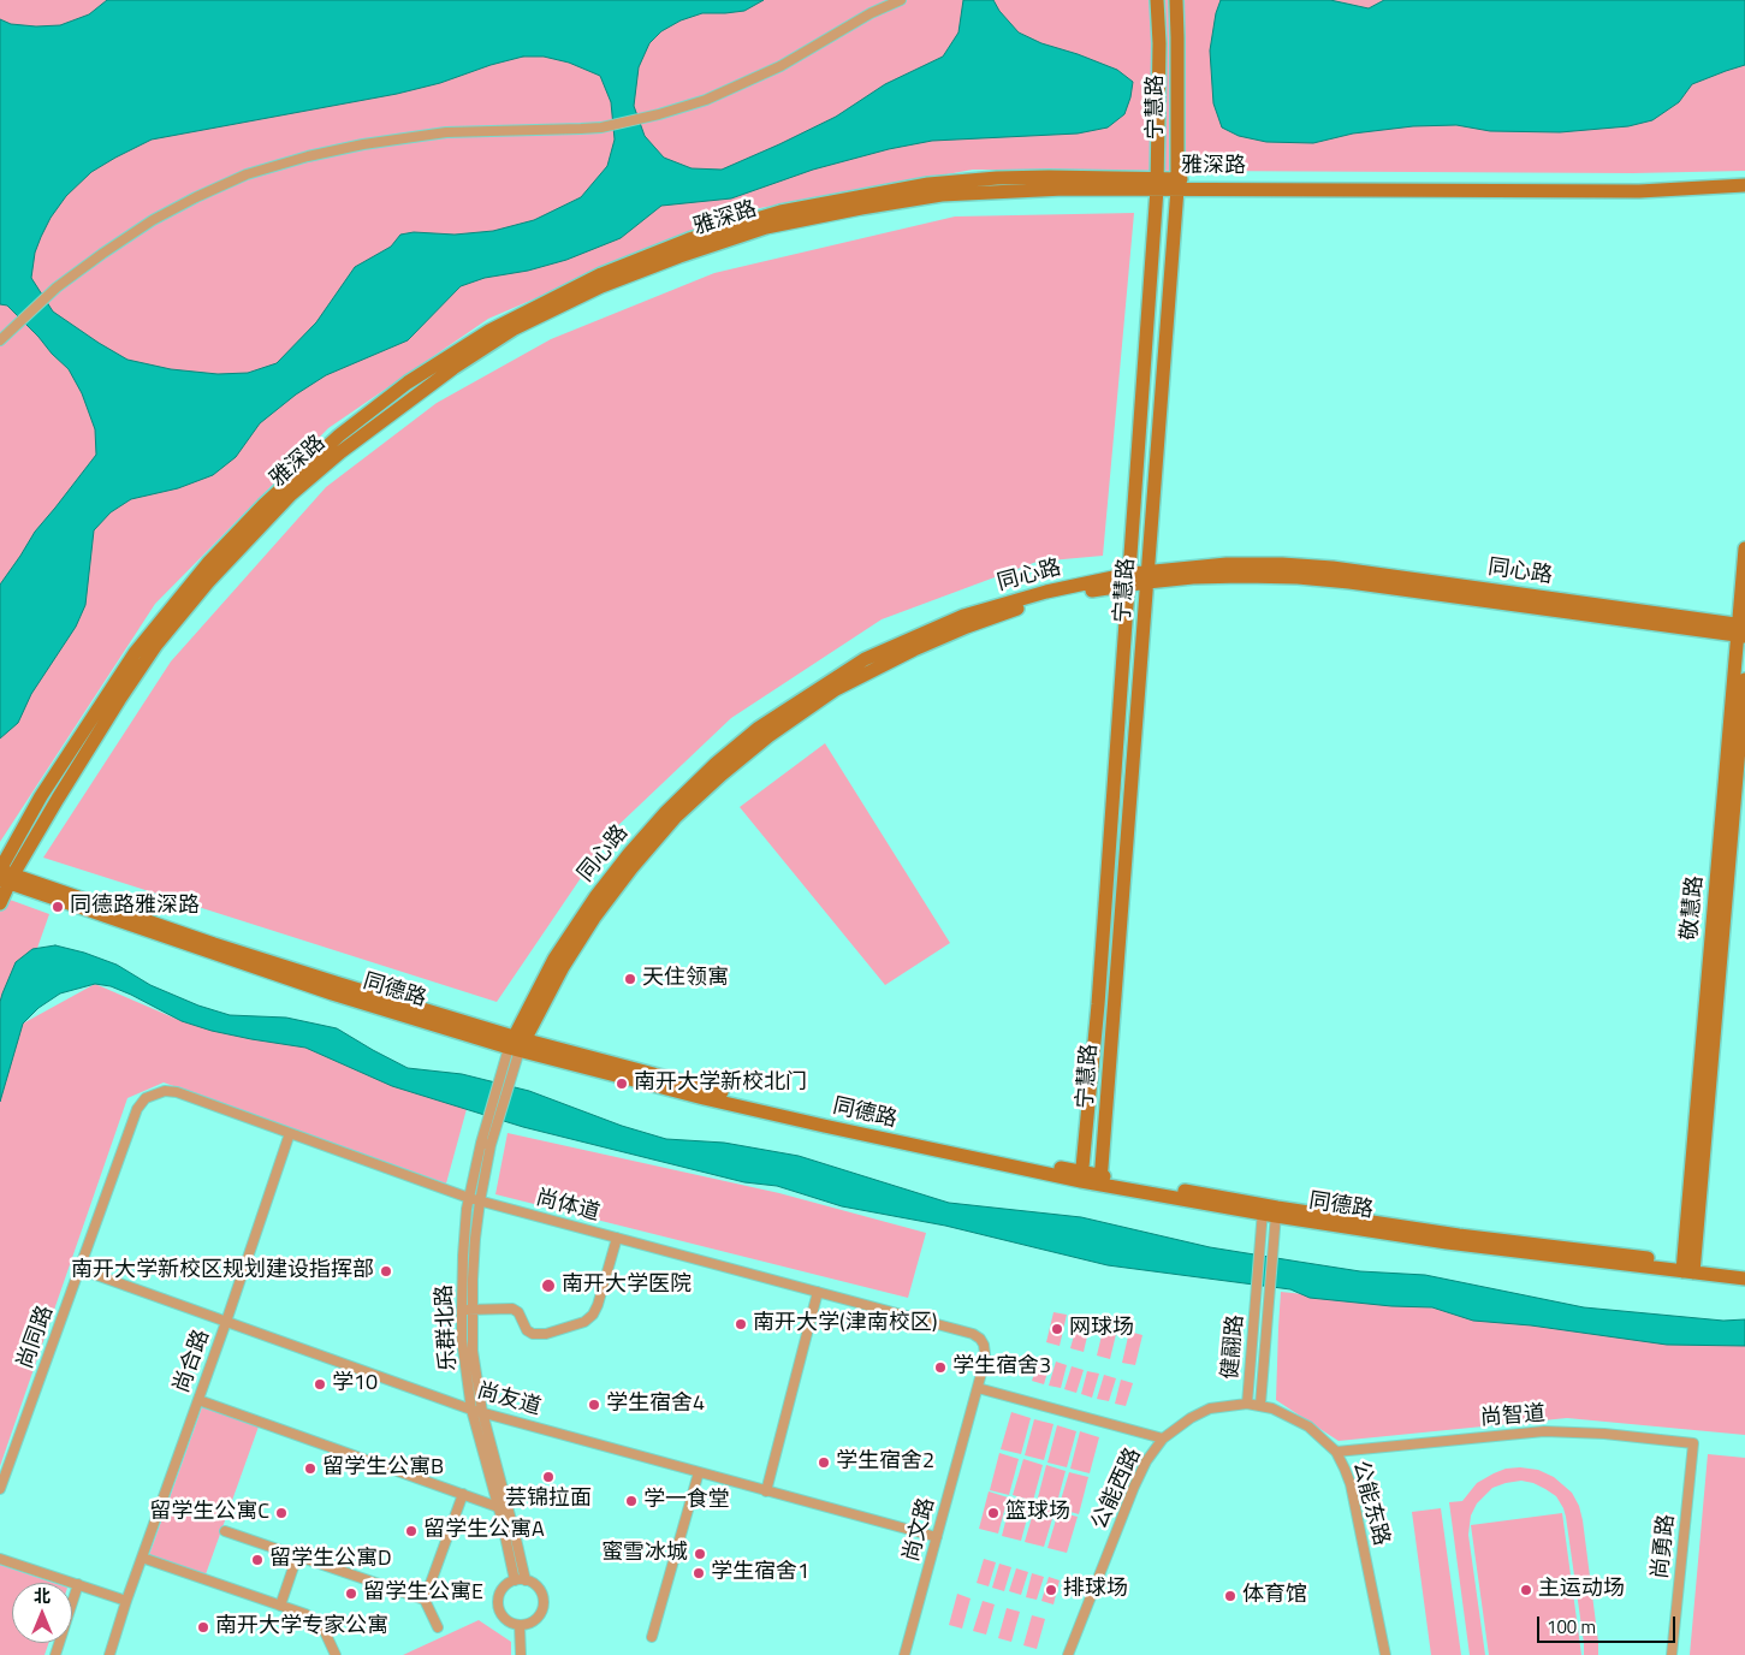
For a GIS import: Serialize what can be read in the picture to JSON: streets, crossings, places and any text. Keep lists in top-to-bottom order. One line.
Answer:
{"streets":{"main road":["宁慧路","雅深路","同心路","敬慧路","同德路"],"street":["尚体道","乐群北路","尚同路","健翮路","尚合路","尚友道","尚智道","公能西路","公能东路","尚文路","尚勇路"]},"crossings":[["宁慧路","雅深路"],["宁慧路","同心路"],["宁慧路","同德路"],["雅深路","同德路"],["同心路","敬慧路"],["同心路","同德路"],["敬慧路","同德路"],["同德路","健翮路"],["尚体道","乐群北路"],["尚体道","尚同路"],["尚体道","尚合路"],["尚体道","尚文路"],["乐群北路","尚友道"],["尚同路","尚友道"],["健翮路","公能西路"],["健翮路","公能东路"],["尚合路","尚友道"],["尚友道","尚文路"],["尚智道","公能东路"],["尚智道","尚勇路"],["公能西路","公能东路"]],"places":["同德路雅深路","天住领寓","南开大学新校北门","南开大学新校区规划建设指挥部","南开大学医院","南开大学(津南校区)","网球场","学生宿舍3","学10","学生宿舍4","学生宿舍2","留学生公寓B","芸锦拉面","学一食堂","留学生公寓C","篮球场","留学生公寓A","蜜雪冰城","留学生公寓D","学生宿舍1","排球场","主运动场","留学生公寓E","体育馆","南开大学专家公寓"],"scale_bar":"100 m","north":"top"}
